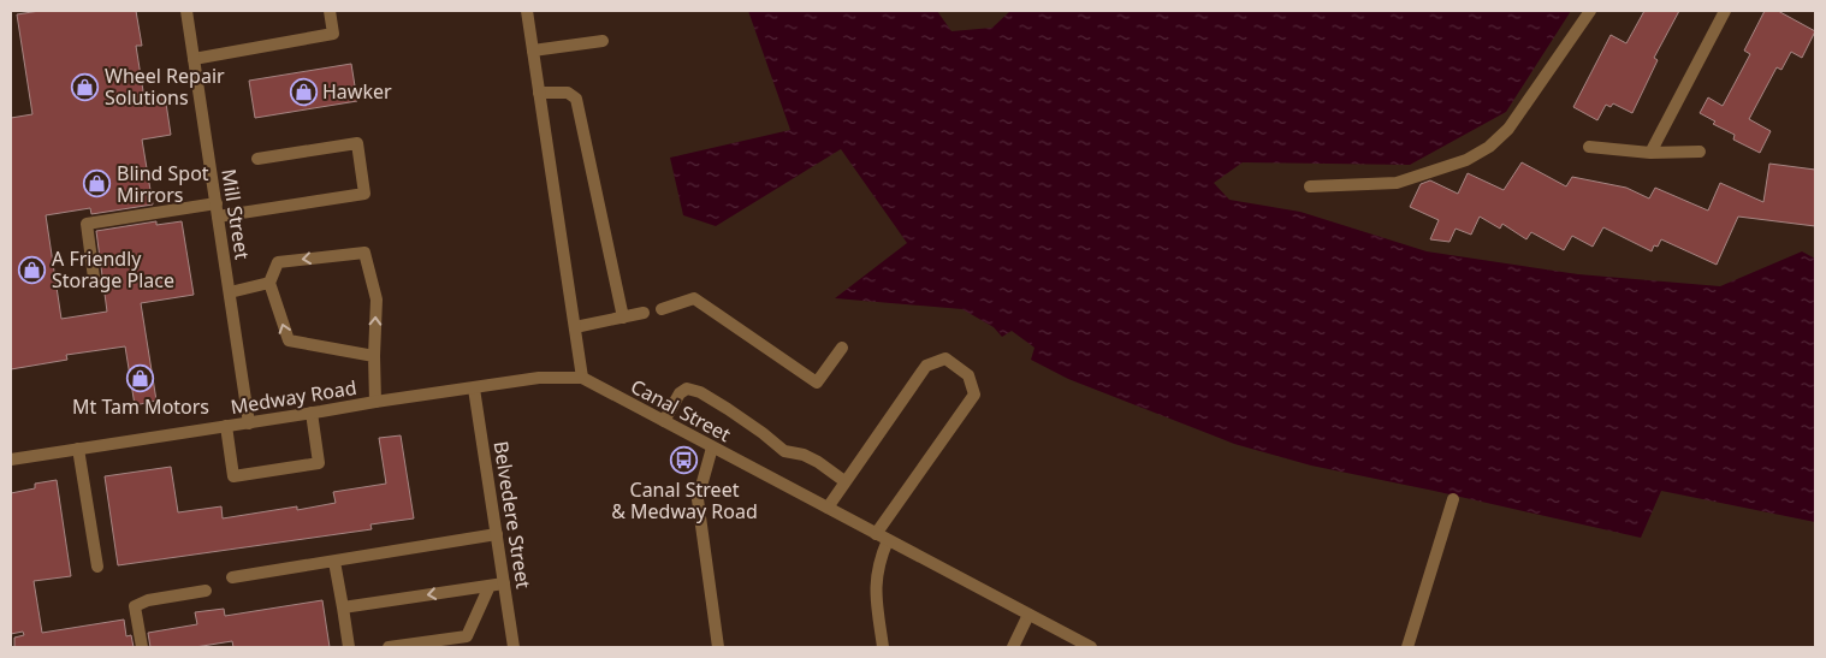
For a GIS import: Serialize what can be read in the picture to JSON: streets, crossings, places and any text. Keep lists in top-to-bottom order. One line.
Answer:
{"streets":{"street":["Mill Street","Medway Road","Canal Street","Belvedere Street"]},"crossings":[["Mill Street","Medway Road"],["Medway Road","Canal Street"],["Medway Road","Belvedere Street"]],"places":{"shop":["Wheel Repair Solutions","Hawker","Blind Spot Mirrors","A Friendly Storage Place","Mt Tam Motors"],"bus stop":["Canal Street & Medway Road"]}}
